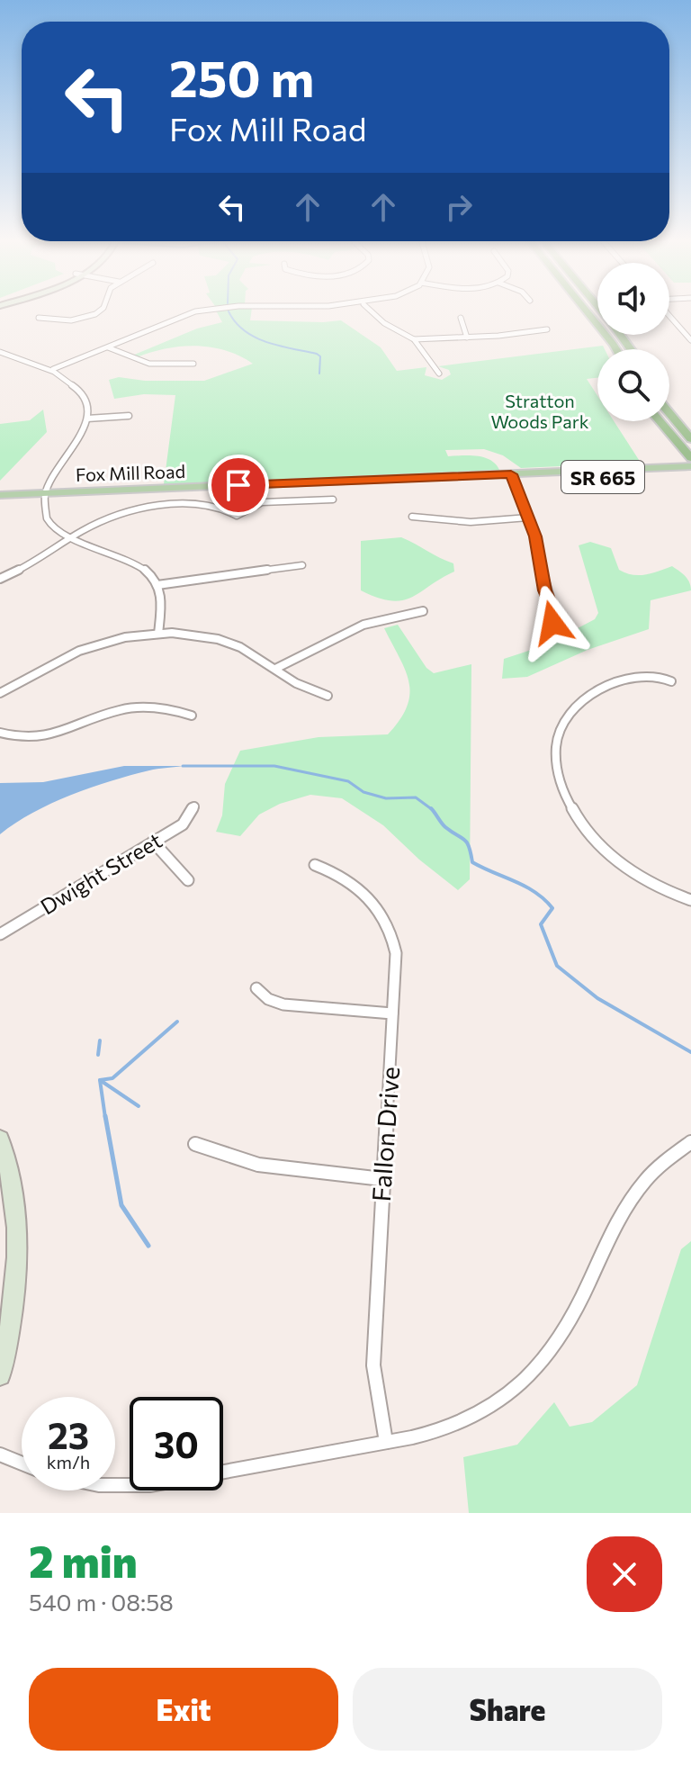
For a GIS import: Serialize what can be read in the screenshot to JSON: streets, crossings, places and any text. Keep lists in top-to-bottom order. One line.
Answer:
{"streets":{"main road":["Fox Mill Road","SR 665"],"street":["Dwight Street","Fallon Drive"]},"parks":["Stratton Woods Park"],"page":{"turn":["250 m","Fox Mill Road"],"speed":"23 km/h","limit":"30","heading":["2 min","540 m · 08:58"],"buttons":["Exit","Share"]}}
